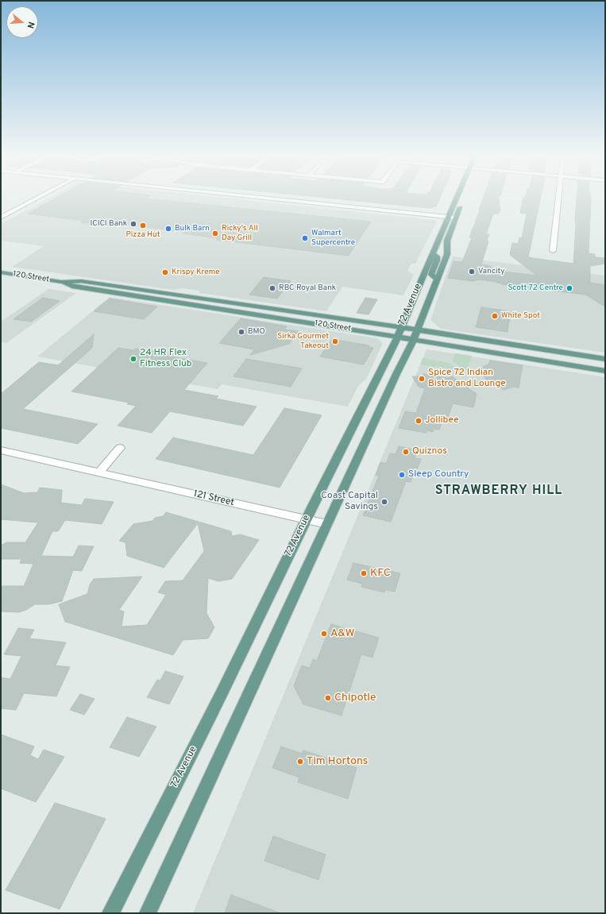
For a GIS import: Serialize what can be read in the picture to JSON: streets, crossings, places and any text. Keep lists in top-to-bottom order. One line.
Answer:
{"streets":{"main road":["120 Street","72 Avenue"],"street":["121 Street"]},"crossings":[["120 Street","72 Avenue"],["72 Avenue","121 Street"]],"districts":["STRAWBERRY HILL"],"places":["ICICI Bank","Pizza Hut","Bulk Barn","Ricky's All Day Grill","Walmart Supercentre","Vancity","Krispy Kreme","RBC Royal Bank","Scott 72 Centre","White Spot","BMO","Sirka Gourmet Takeout","24 HR Flex Fitness Club","Spice 72 Indian Bistro and Lounge","Jollibee","Quiznos","Sleep Country","Coast Capital Savings","KFC","A&W","Chipotle","Tim Hortons"],"north":"right"}
